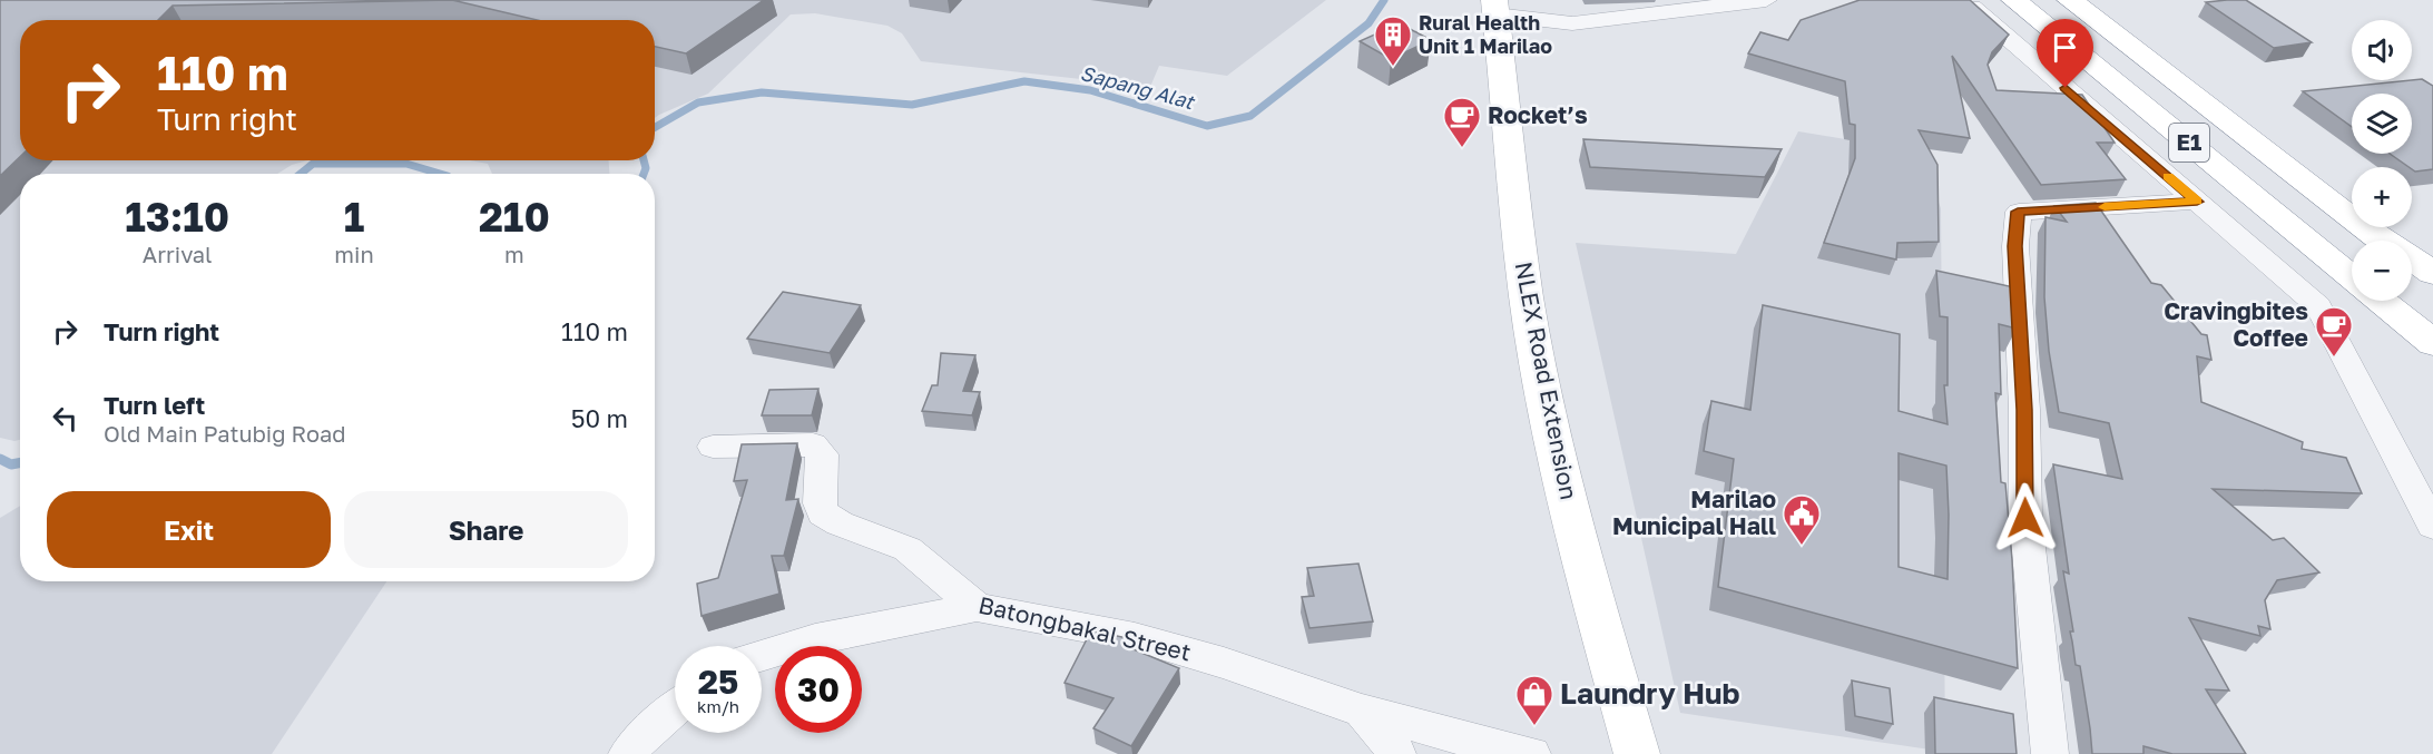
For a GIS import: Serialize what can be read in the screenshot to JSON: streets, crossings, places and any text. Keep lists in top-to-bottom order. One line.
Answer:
{"streets":{"main road":["E1","NLEX Road Extension"],"street":["Batongbakal Street"]},"water":["Sapang Alat"],"places":{"building":["Rural Health Unit 1 Marilao"],"cafe":["Rocket’s","Cravingbites Coffee"],"public building":["Marilao Municipal Hall"],"shop":["Laundry Hub"]},"page":{"map_buttons":["+","−"],"turn":["110 m","Turn right"],"eta":["13:10","Arrival","1","min","210","m"],"list":[{"name":"Turn right","value":"110 m"},{"name":"Turn left","note":"Old Main Patubig Road","value":"50 m"}],"buttons":["Exit","Share"],"speed":"25 km/h","limit":"30"}}
